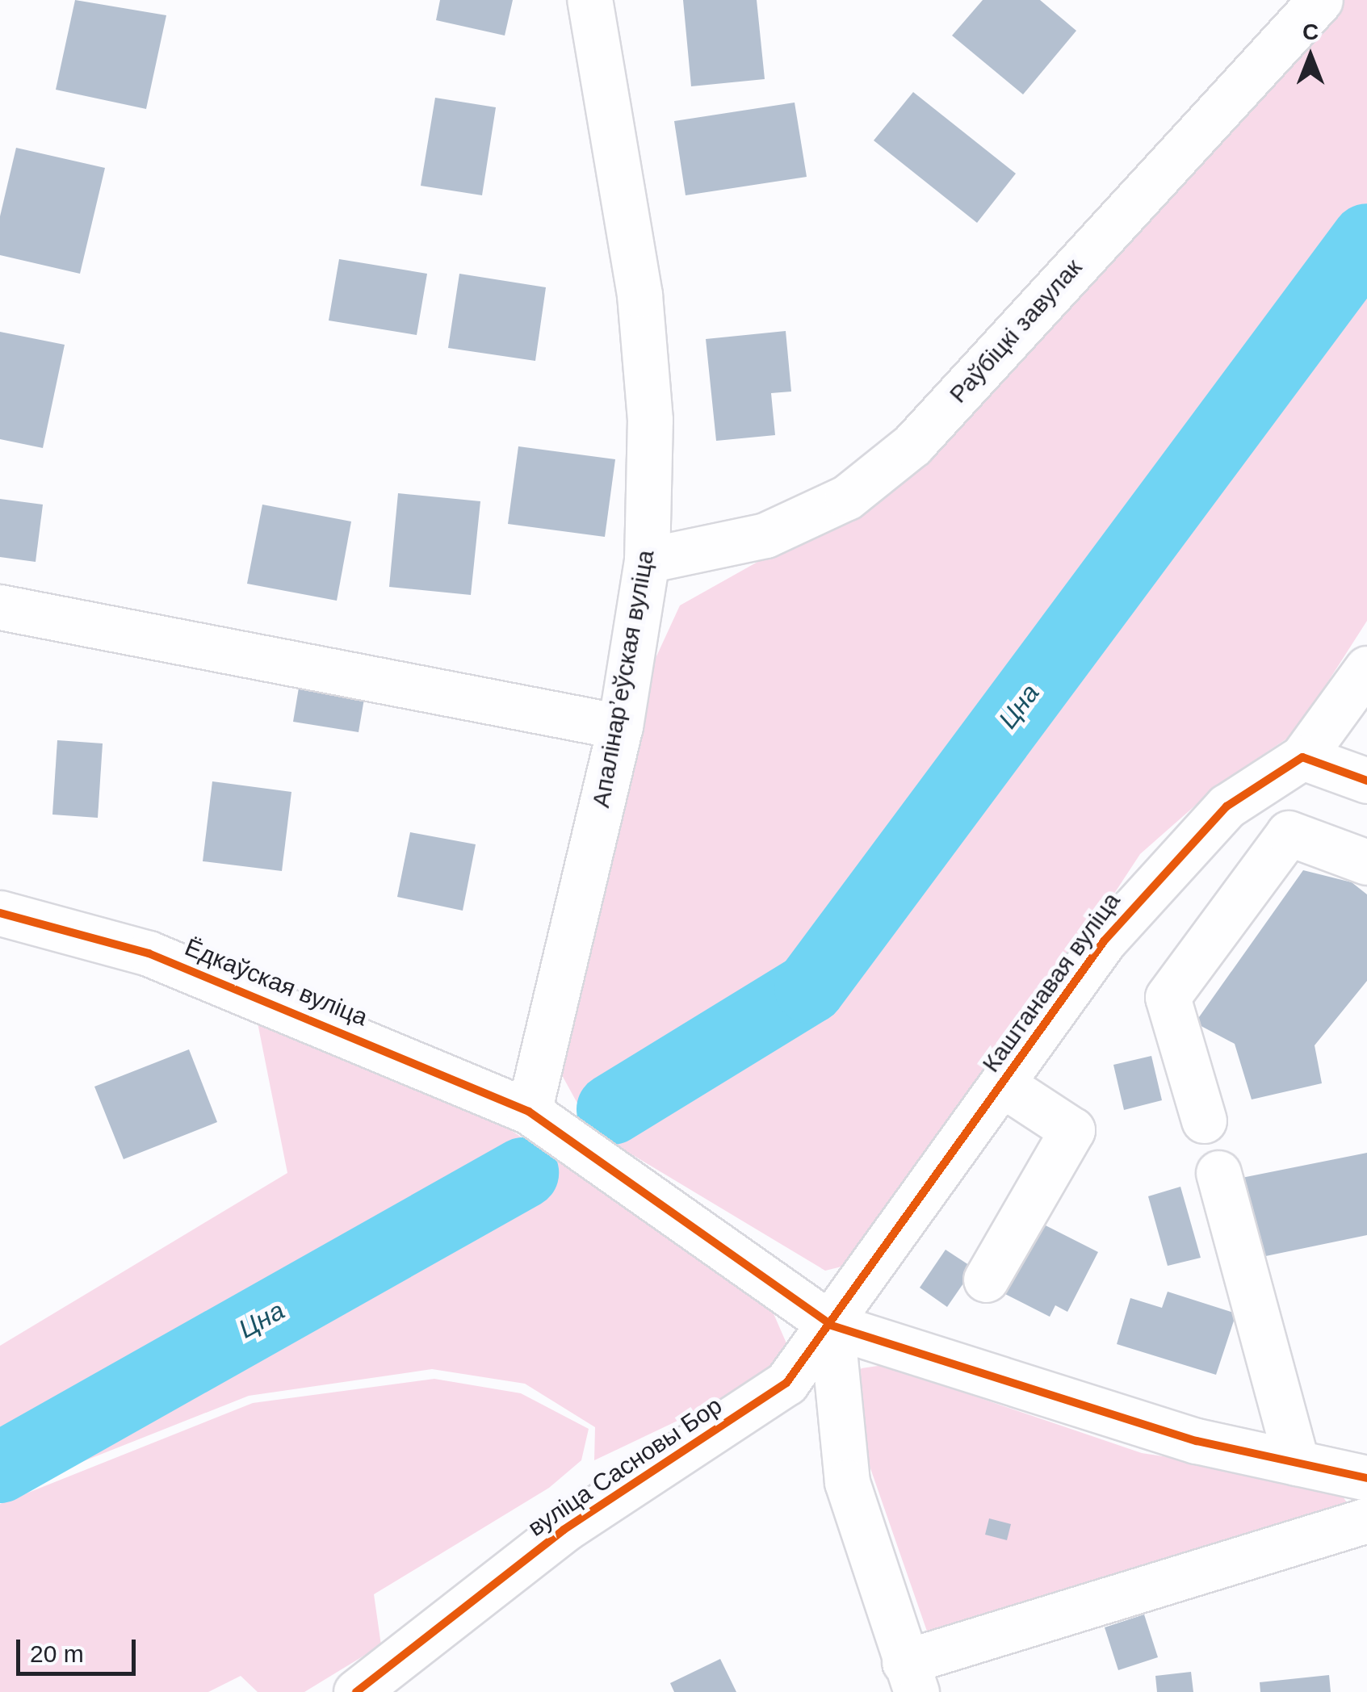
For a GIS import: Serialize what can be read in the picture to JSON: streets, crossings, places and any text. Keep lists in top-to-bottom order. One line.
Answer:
{"streets":{"street":["Раўбіцкі завулак","Апалінарʼеўская вуліца","Ёдкаўская вуліца","Каштанавая вуліца","вуліца Сасновы Бор"]},"crossings":[["Раўбіцкі завулак","Апалінарʼеўская вуліца"],["Апалінарʼеўская вуліца","Ёдкаўская вуліца"],["Каштанавая вуліца","вуліца Сасновы Бор"]],"water":["Цна"],"scale_bar":"20 m","north":"top"}
